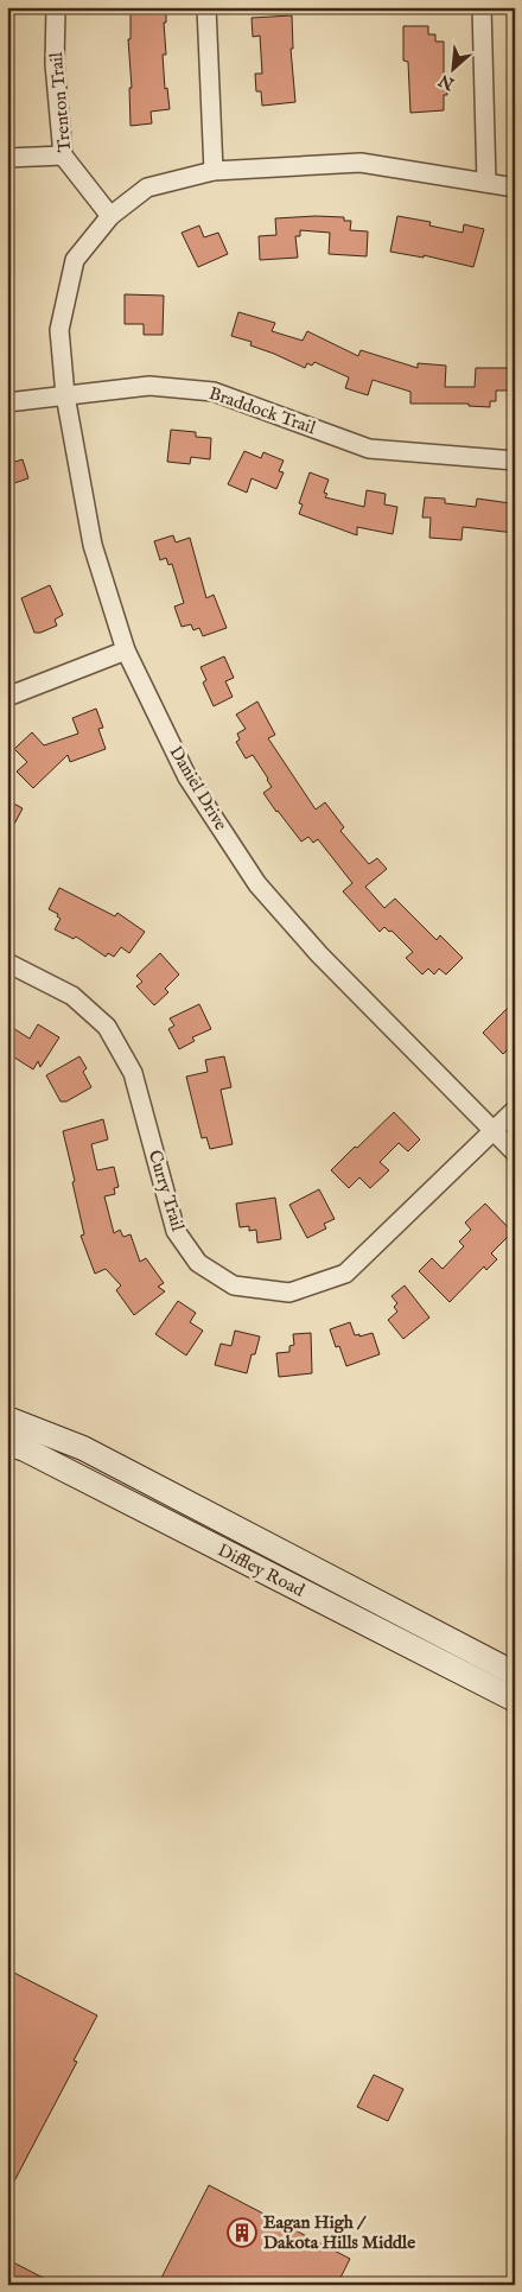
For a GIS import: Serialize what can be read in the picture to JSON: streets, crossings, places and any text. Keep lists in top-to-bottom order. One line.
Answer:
{"streets":{"main road":["Diffley Road"],"street":["Trenton Trail","Braddock Trail","Daniel Drive","Curry Trail"]},"crossings":[["Trenton Trail","Daniel Drive"],["Braddock Trail","Daniel Drive"],["Daniel Drive","Curry Trail"]],"places":{"building":["Eagan High / Dakota Hills Middle"]},"north":"bottom left"}
